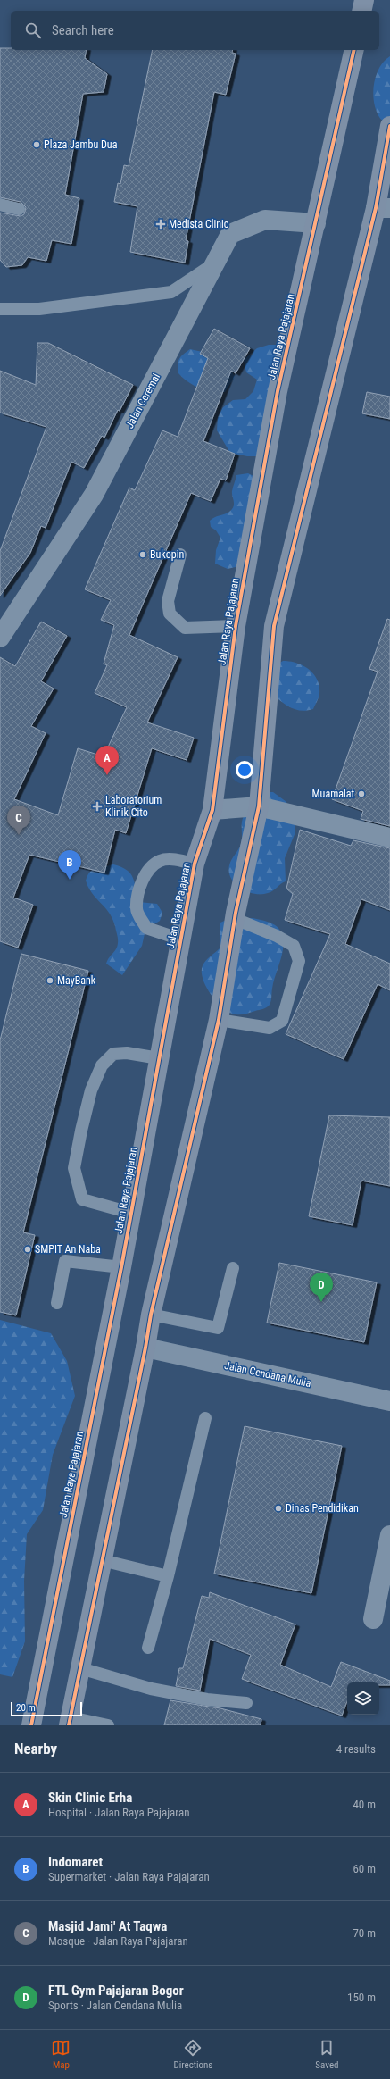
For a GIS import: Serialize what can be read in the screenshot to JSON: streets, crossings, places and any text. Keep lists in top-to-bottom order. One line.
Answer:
{"streets":{"highway":["Jalan Raya Pajajaran"],"street":["Jalan Ceremai","Jalan Cendana Mulia"]},"crossings":[["Jalan Raya Pajajaran","Jalan Ceremai"]],"places":{"other":["Plaza Jambu Dua","Bukopin","Muamalat","MayBank","SMPIT An Naba","Dinas Pendidikan"],"health":["Medista Clinic","Laboratorium Klinik Cito"]},"scale_bar":"20 m","page":{"search":"Search here","pins":["A","C","B","D"],"scale":"20 m","heading":["Nearby","4 results"],"list":[{"mark":"A","name":"Skin Clinic Erha","note":"Hospital · Jalan Raya Pajajaran","value":"40 m"},{"mark":"B","name":"Indomaret","note":"Supermarket · Jalan Raya Pajajaran","value":"60 m"},{"mark":"C","name":"Masjid Jami' At Taqwa","note":"Mosque · Jalan Raya Pajajaran","value":"70 m"},{"mark":"D","name":"FTL Gym Pajajaran Bogor","note":"Sports · Jalan Cendana Mulia","value":"150 m"}],"nav":["Map","Directions","Saved"]}}
